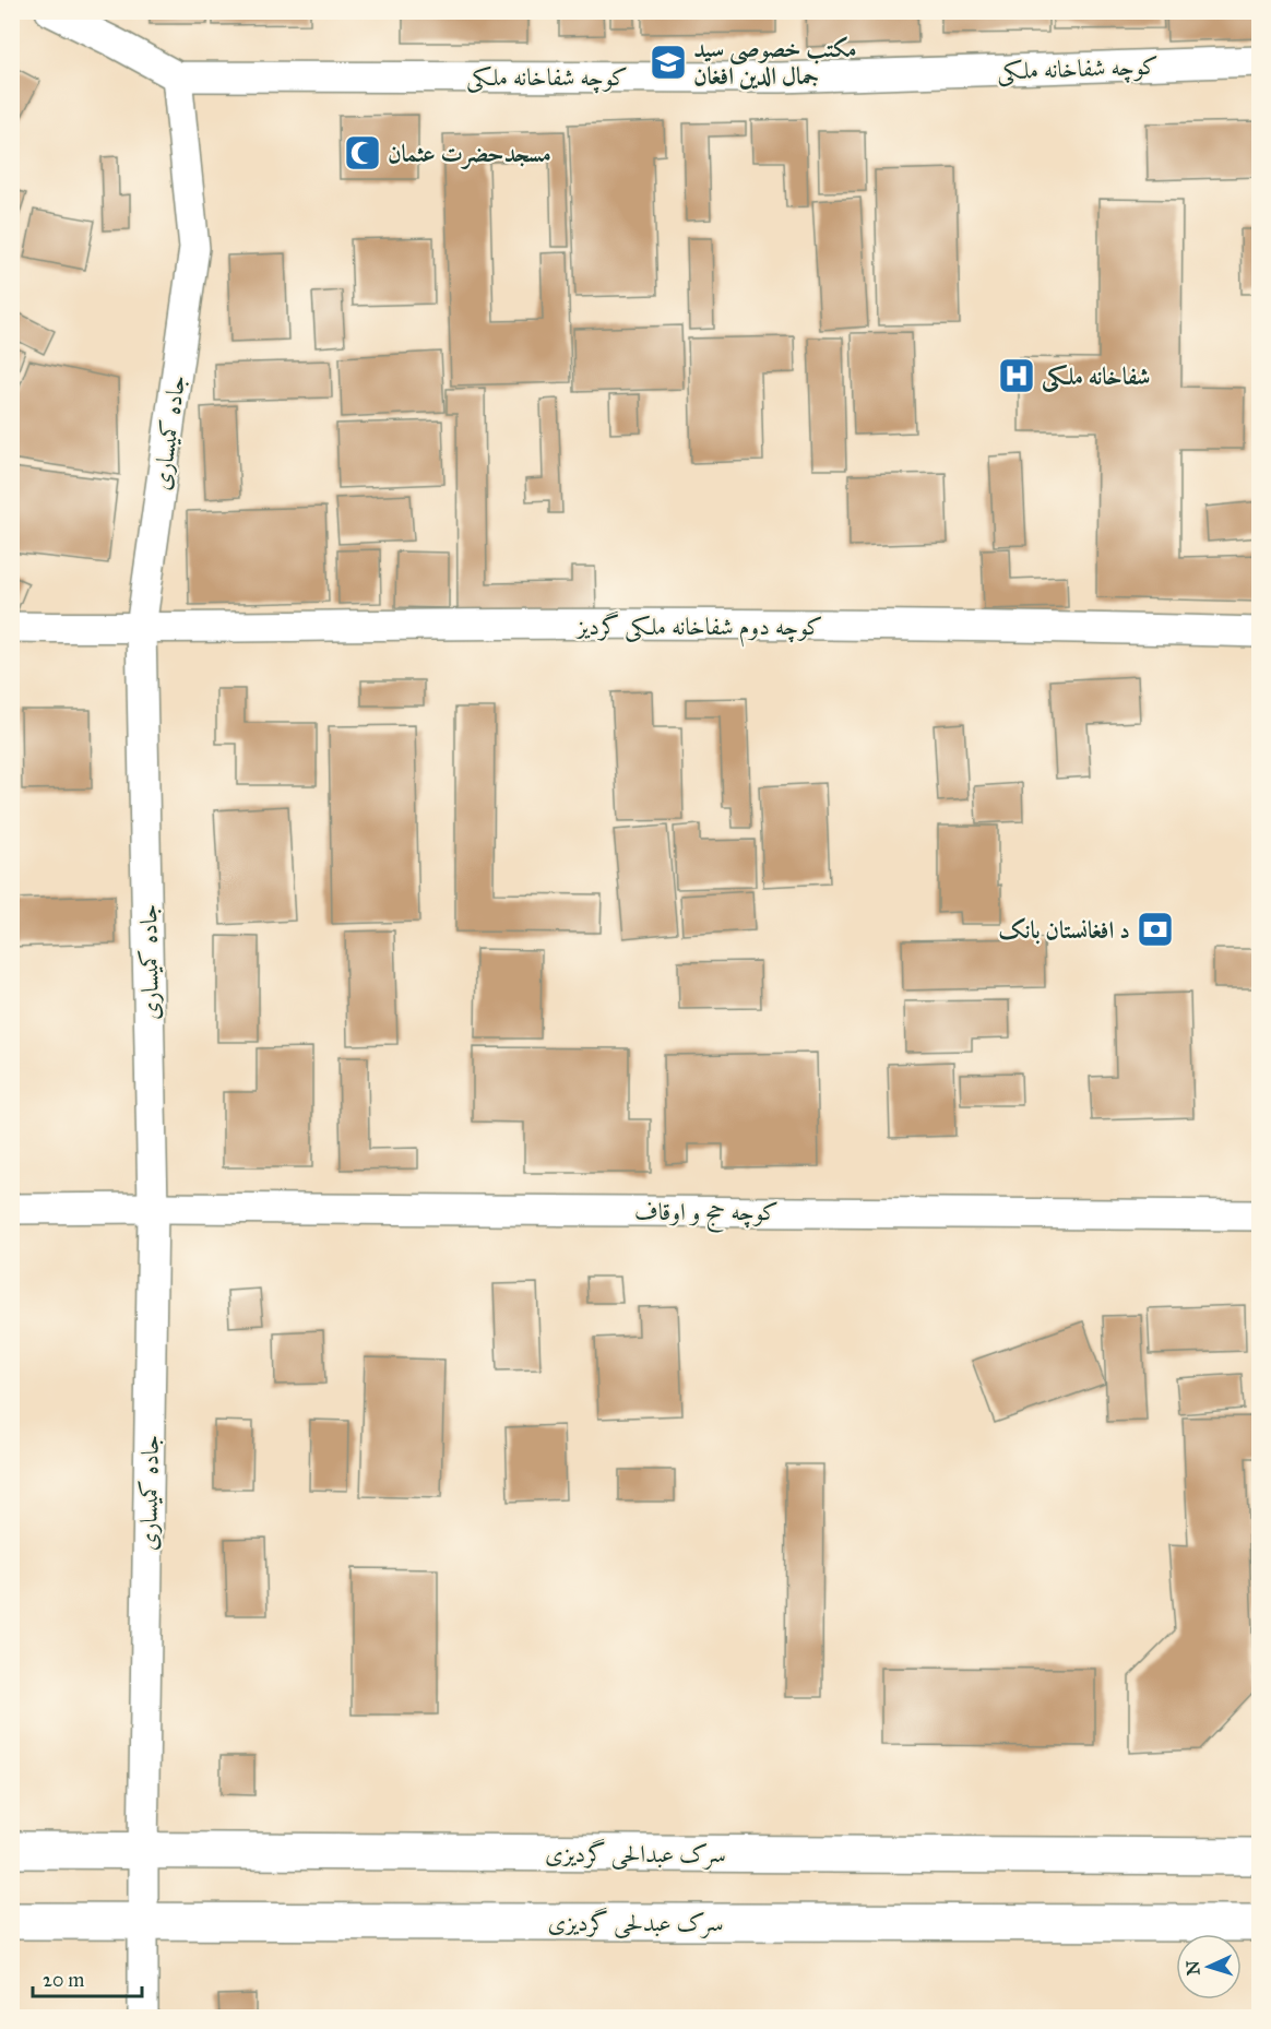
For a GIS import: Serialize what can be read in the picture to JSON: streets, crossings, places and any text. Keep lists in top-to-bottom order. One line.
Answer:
{"streets":{"main road":["سرک عبدالحی گردیزی","سرک عبدلحی گردیزی"],"street":["کوچه شفاخانه ملکی","جاده کمیساری","کوچه دوم شفاخانه ملکی گردیز","کوچه حج و اوقاف"]},"crossings":[["کوچه شفاخانه ملکی","جاده کمیساری"],["جاده کمیساری","کوچه دوم شفاخانه ملکی گردیز"],["جاده کمیساری","کوچه حج و اوقاف"],["جاده کمیساری","سرک عبدالحی گردیزی"],["جاده کمیساری","سرک عبدلحی گردیزی"]],"places":{"school or university":["مکتب خصوصی سید جمال الدین افغان"],"mosque":["مسجدحضرت عثمان"],"hospital":["شفاخانه ملکی"],"bank":["د افغانستان بانک"]},"scale_bar":"20 m","north":"left"}
